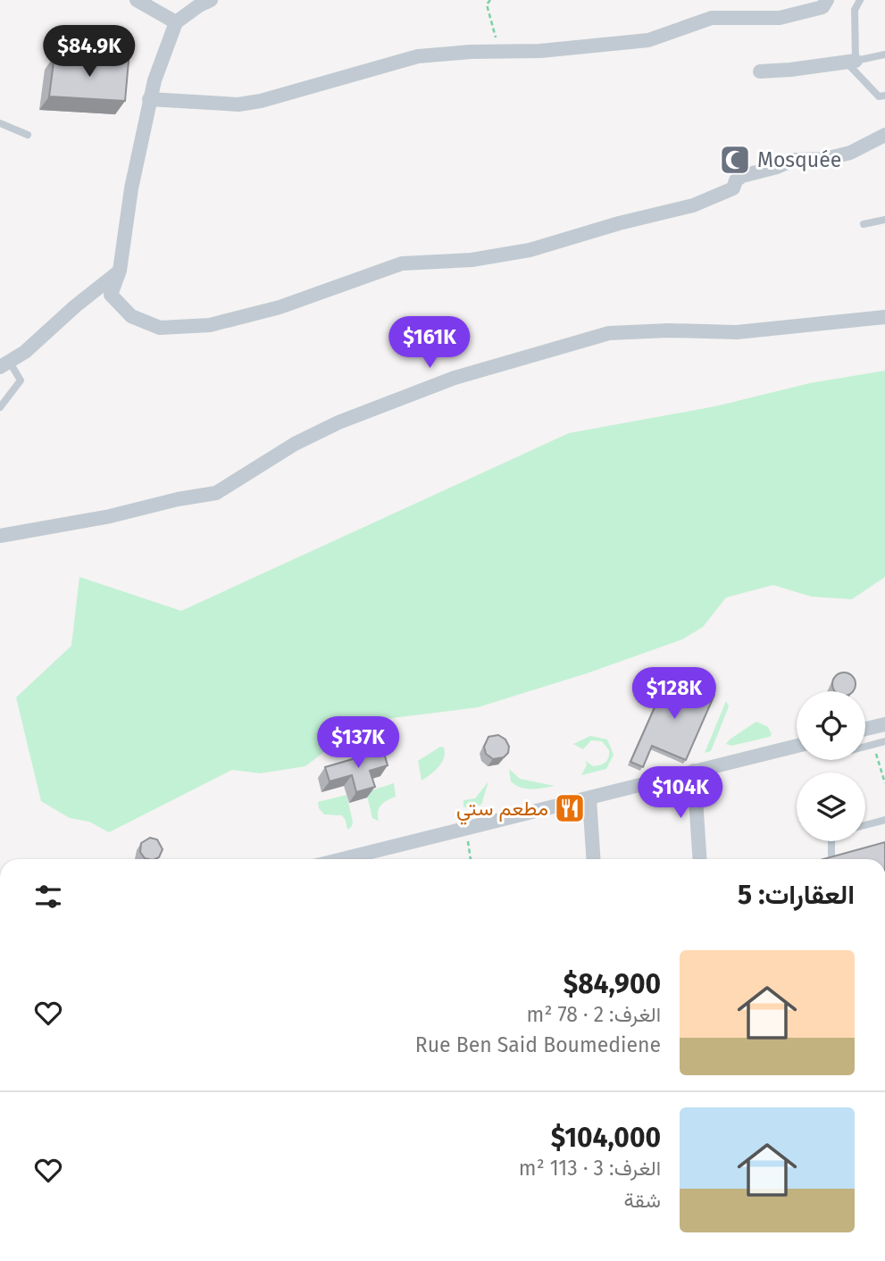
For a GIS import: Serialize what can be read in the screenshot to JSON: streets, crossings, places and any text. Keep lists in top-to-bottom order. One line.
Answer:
{"places":{"mosque":["Mosquée"],"restaurant":["مطعم ستي"]},"page":{"price":["$84.9K","$161K","$128K","$137K","$104K"],"heading":"العقارات: 5","list":[{"name":"$84,900","note":"الغرف: 2 · 78 m² · Rue Ben Said Boumediene"},{"name":"$104,000","note":"الغرف: 3 · 113 m² · شقة"}]}}
